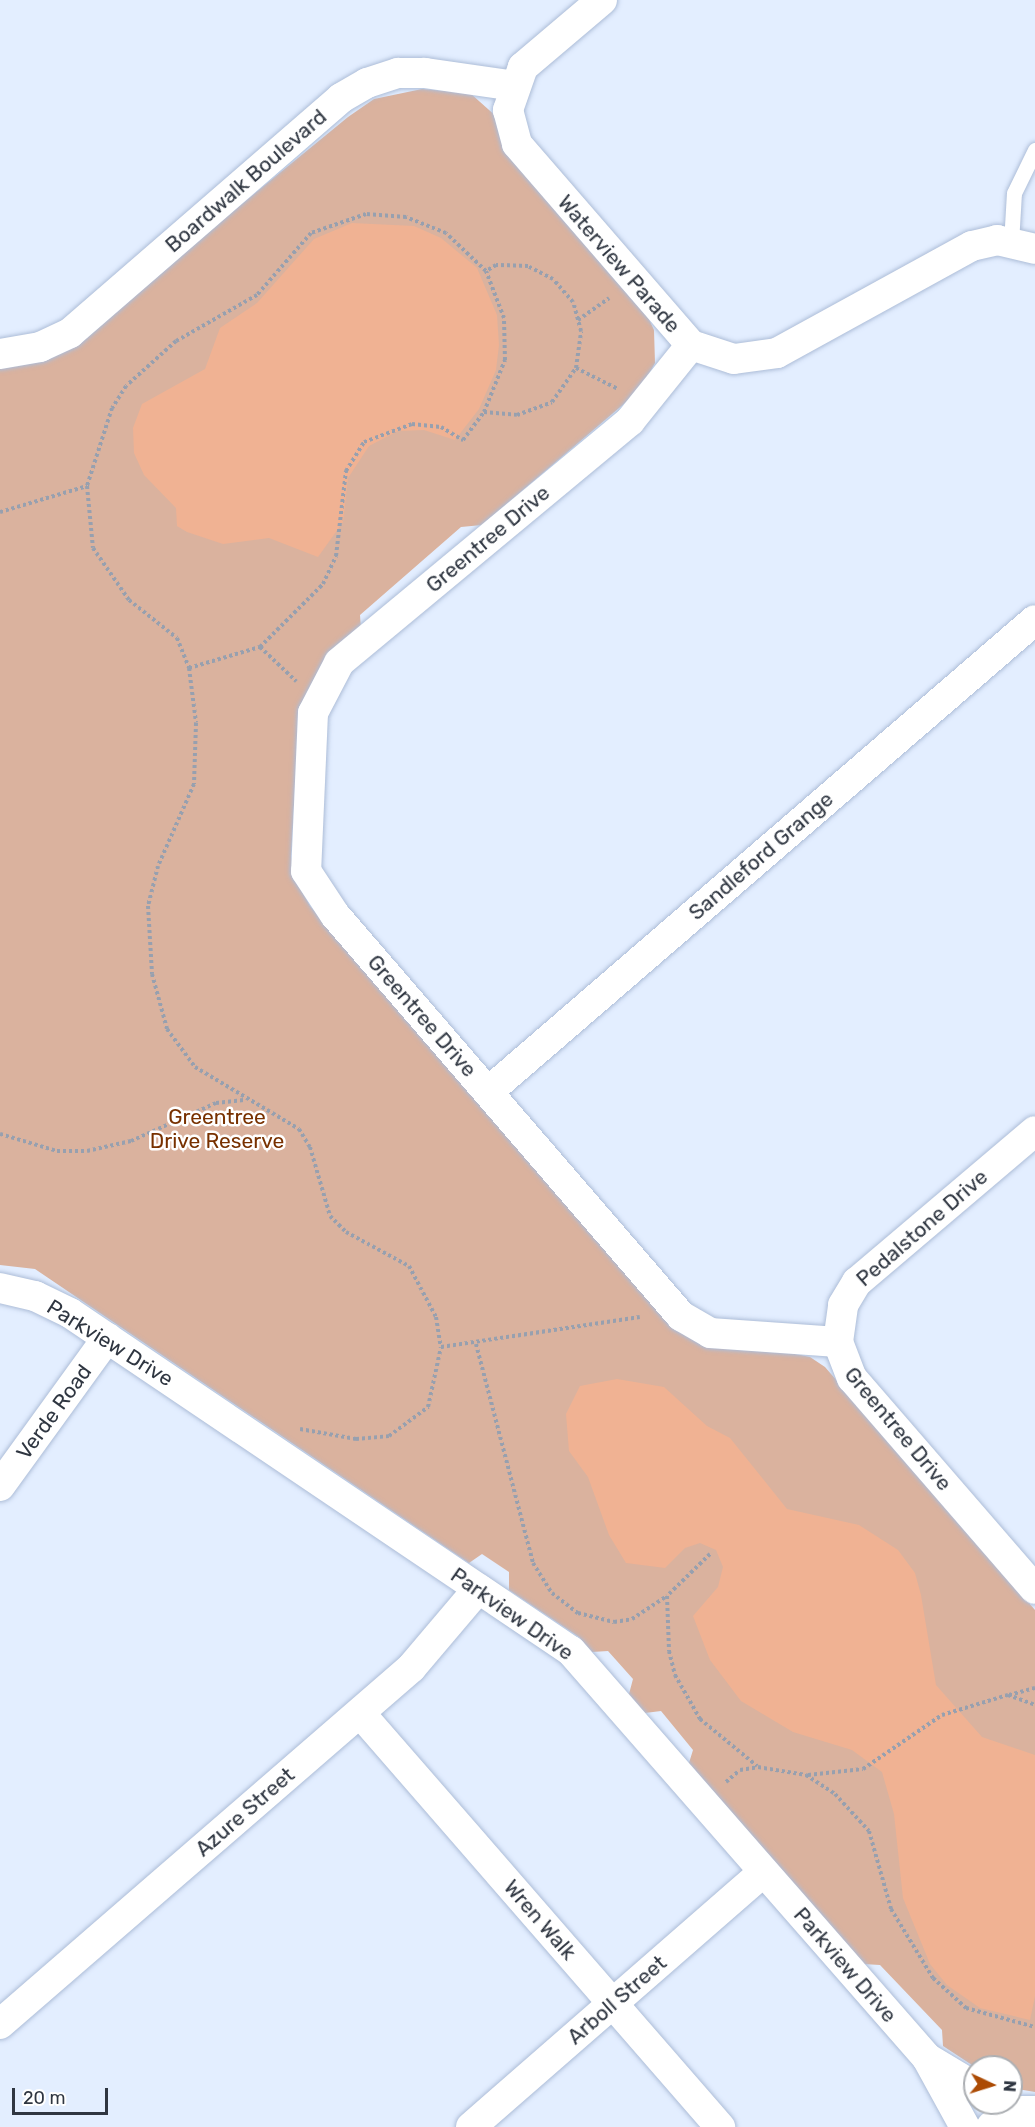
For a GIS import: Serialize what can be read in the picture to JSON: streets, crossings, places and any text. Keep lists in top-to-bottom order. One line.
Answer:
{"streets":{"street":["Boardwalk Boulevard","Waterview Parade","Greentree Drive","Sandleford Grange","Pedalstone Drive","Parkview Drive","Verde Road","Azure Street","Wren Walk","Arboll Street"]},"crossings":[["Boardwalk Boulevard","Waterview Parade"],["Waterview Parade","Greentree Drive"],["Greentree Drive","Sandleford Grange"],["Greentree Drive","Pedalstone Drive"],["Parkview Drive","Verde Road"],["Parkview Drive","Azure Street"],["Parkview Drive","Arboll Street"],["Azure Street","Wren Walk"],["Wren Walk","Arboll Street"]],"parks":["Greentree Drive Reserve"],"scale_bar":"20 m","north":"right"}
